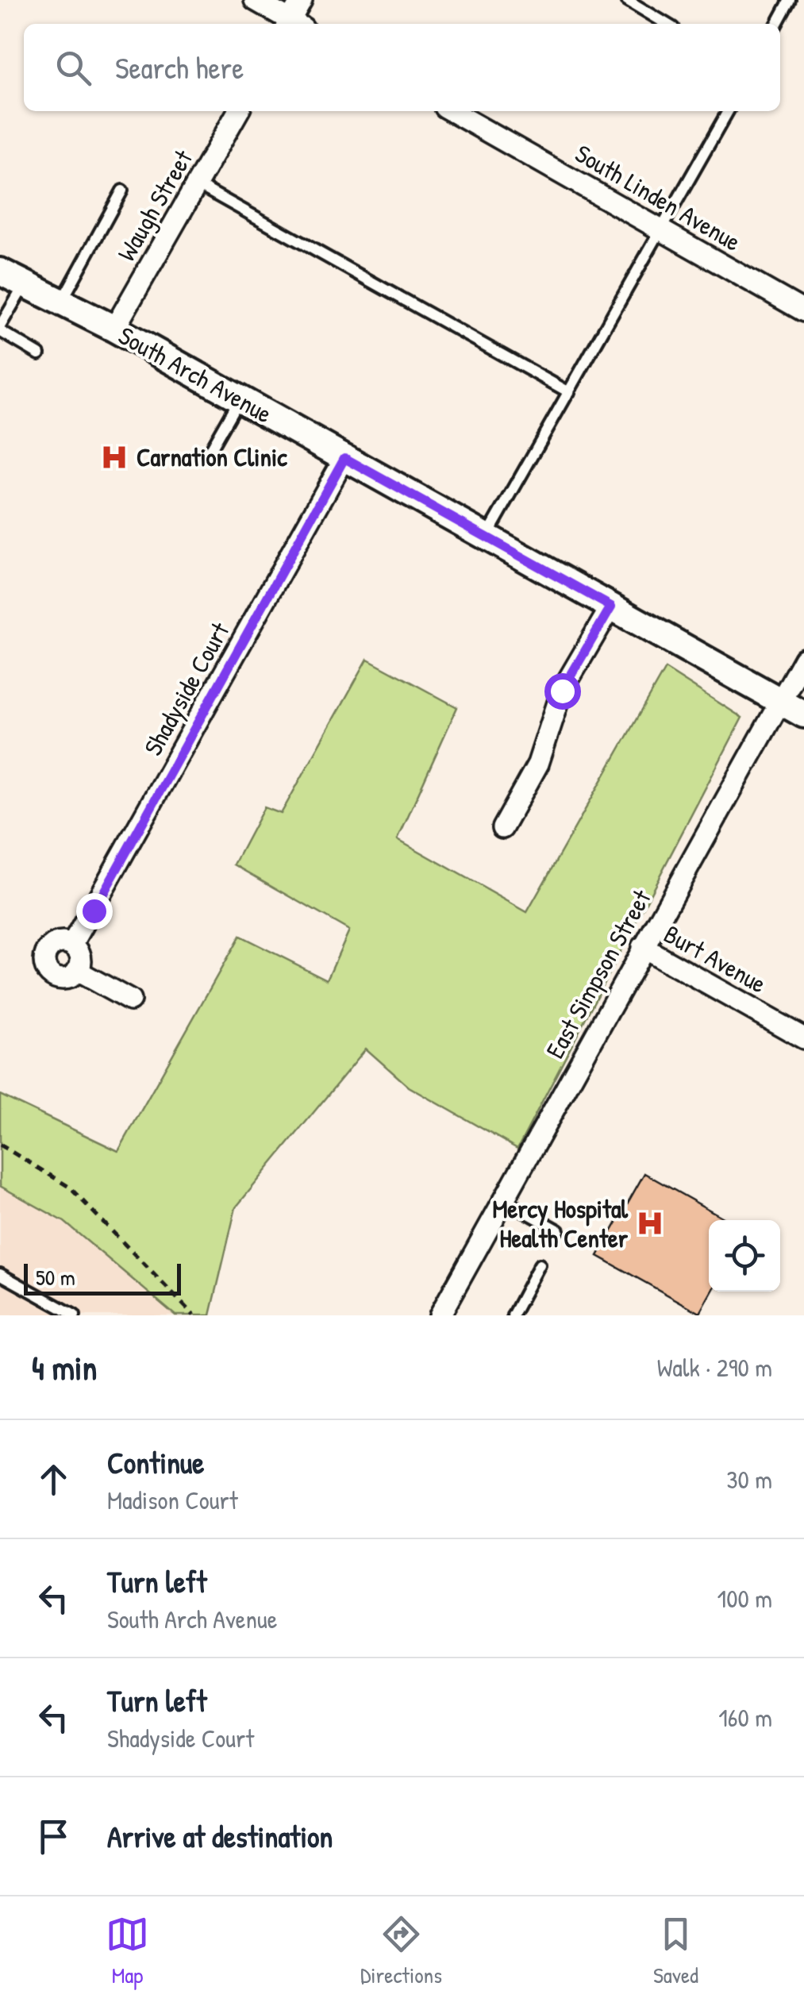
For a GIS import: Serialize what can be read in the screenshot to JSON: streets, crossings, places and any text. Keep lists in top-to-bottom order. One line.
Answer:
{"streets":{"street":["South Linden Avenue","Waugh Street","South Arch Avenue","Shadyside Court","Burt Avenue","East Simpson Street"]},"crossings":[["Waugh Street","South Arch Avenue"],["South Arch Avenue","Shadyside Court"],["South Arch Avenue","East Simpson Street"],["Burt Avenue","East Simpson Street"]],"places":{"hospital":["Carnation Clinic","Mercy Hospital Health Center"]},"scale_bar":"50 m","page":{"search":"Search here","scale":"50 m","heading":["4 min","Walk · 290 m"],"list":[["Continue","Madison Court","30 m"],["Turn left","South Arch Avenue","100 m"],["Turn left","Shadyside Court","160 m"],"Arrive at destination"],"nav":["Map","Directions","Saved"]}}
